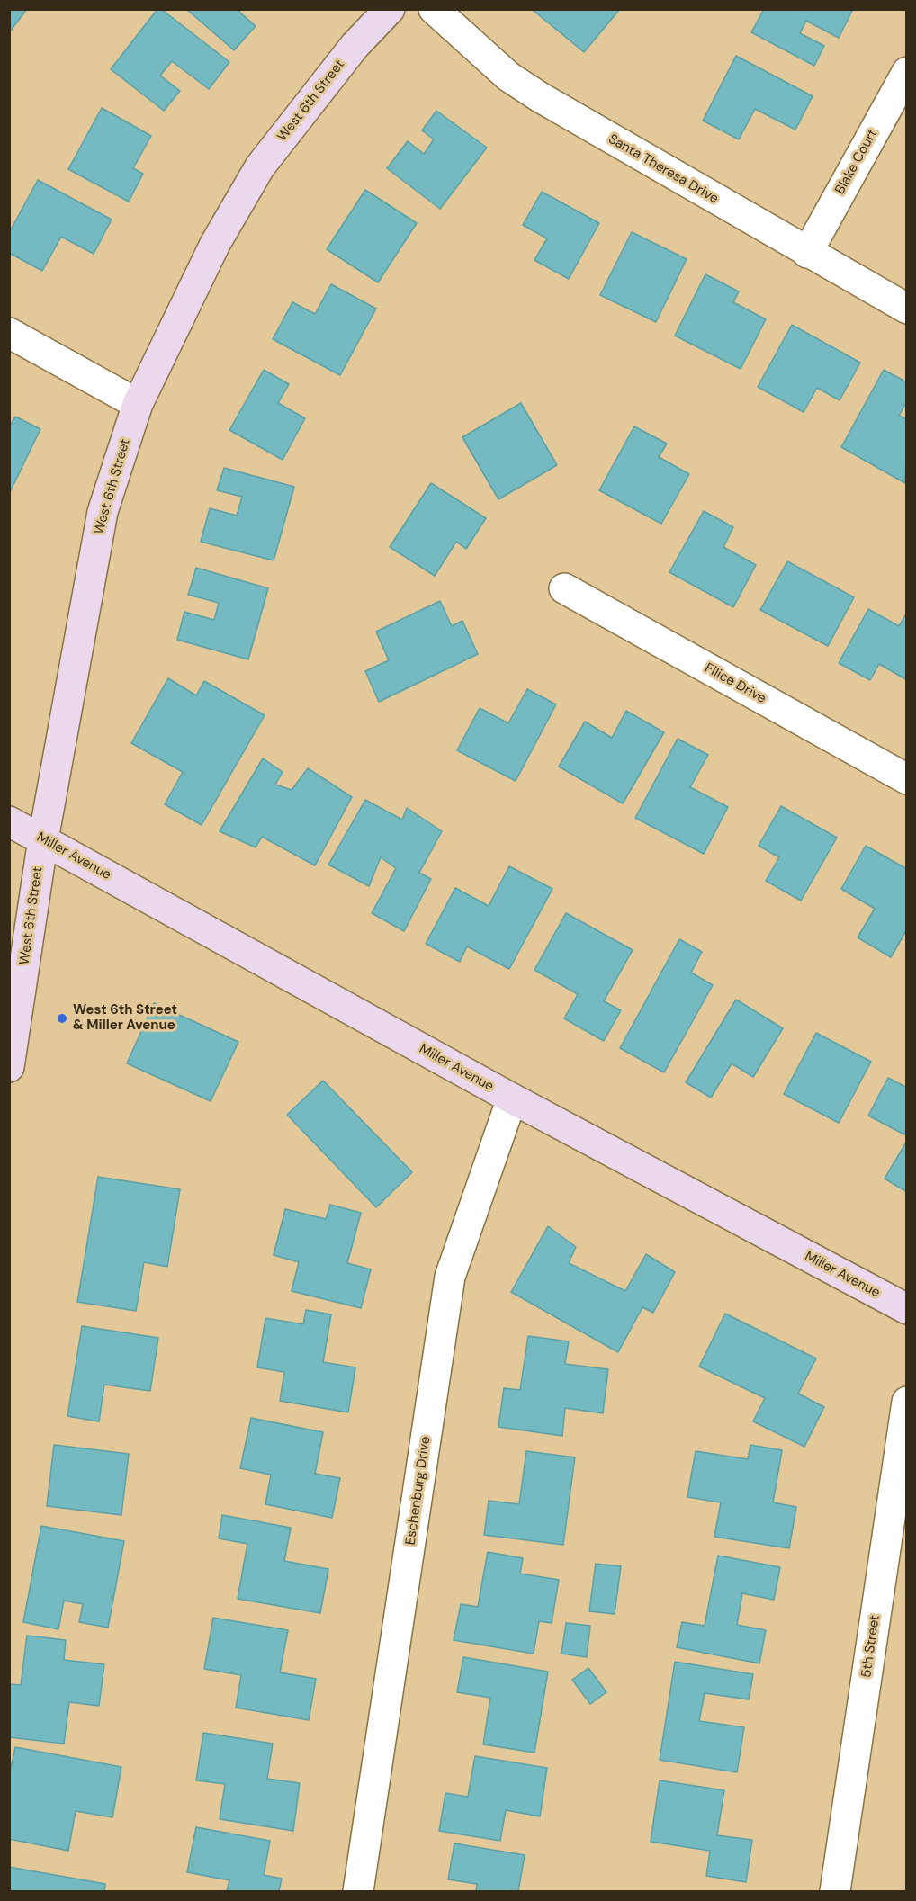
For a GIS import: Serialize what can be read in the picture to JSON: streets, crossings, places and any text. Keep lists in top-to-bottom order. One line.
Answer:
{"streets":{"street":["West 6th Street","Blake Court","Santa Theresa Drive","Filice Drive","Miller Avenue","Eschenburg Drive","5th Street"]},"crossings":[["West 6th Street","Miller Avenue"],["Blake Court","Santa Theresa Drive"],["Miller Avenue","Eschenburg Drive"]],"places":["West 6th Street & Miller Avenue"]}
